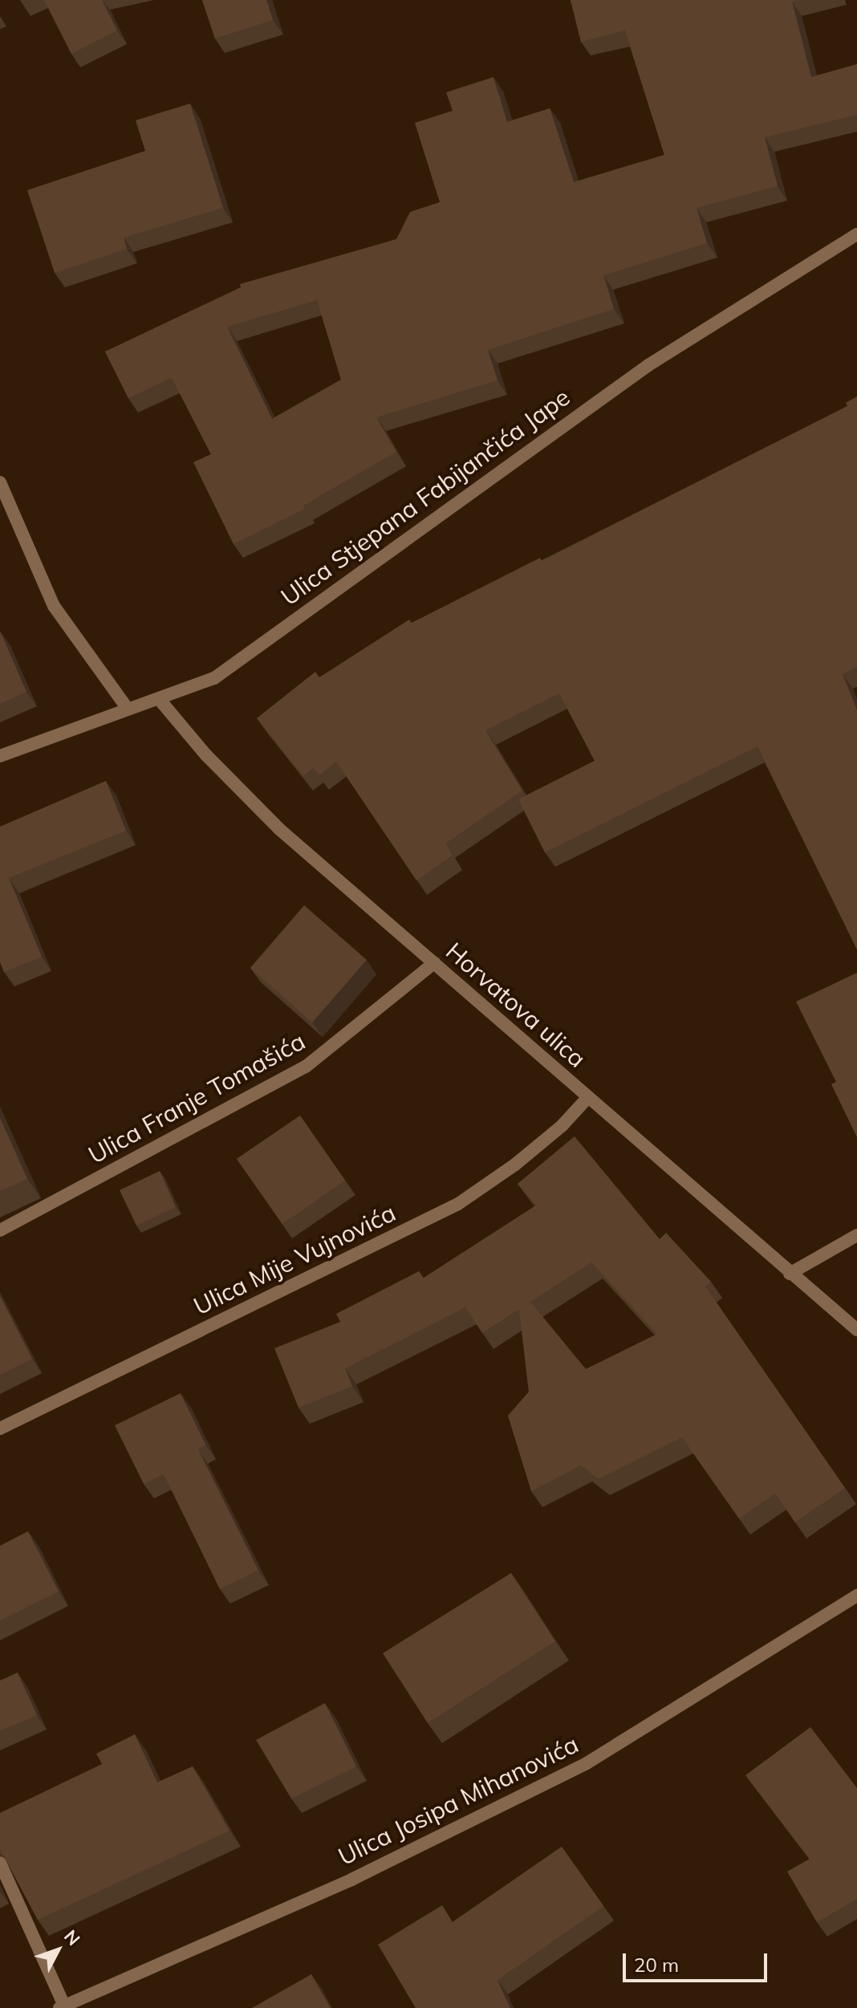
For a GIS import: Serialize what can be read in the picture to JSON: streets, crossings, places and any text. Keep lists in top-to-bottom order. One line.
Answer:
{"streets":{"street":["Ulica Stjepana Fabijančića Jape","Horvatova ulica","Ulica Franje Tomašića","Ulica Mije Vujnovića","Ulica Josipa Mihanovića"]},"crossings":[["Ulica Stjepana Fabijančića Jape","Horvatova ulica"],["Horvatova ulica","Ulica Franje Tomašića"],["Horvatova ulica","Ulica Mije Vujnovića"]],"scale_bar":"20 m","north":"top right"}
